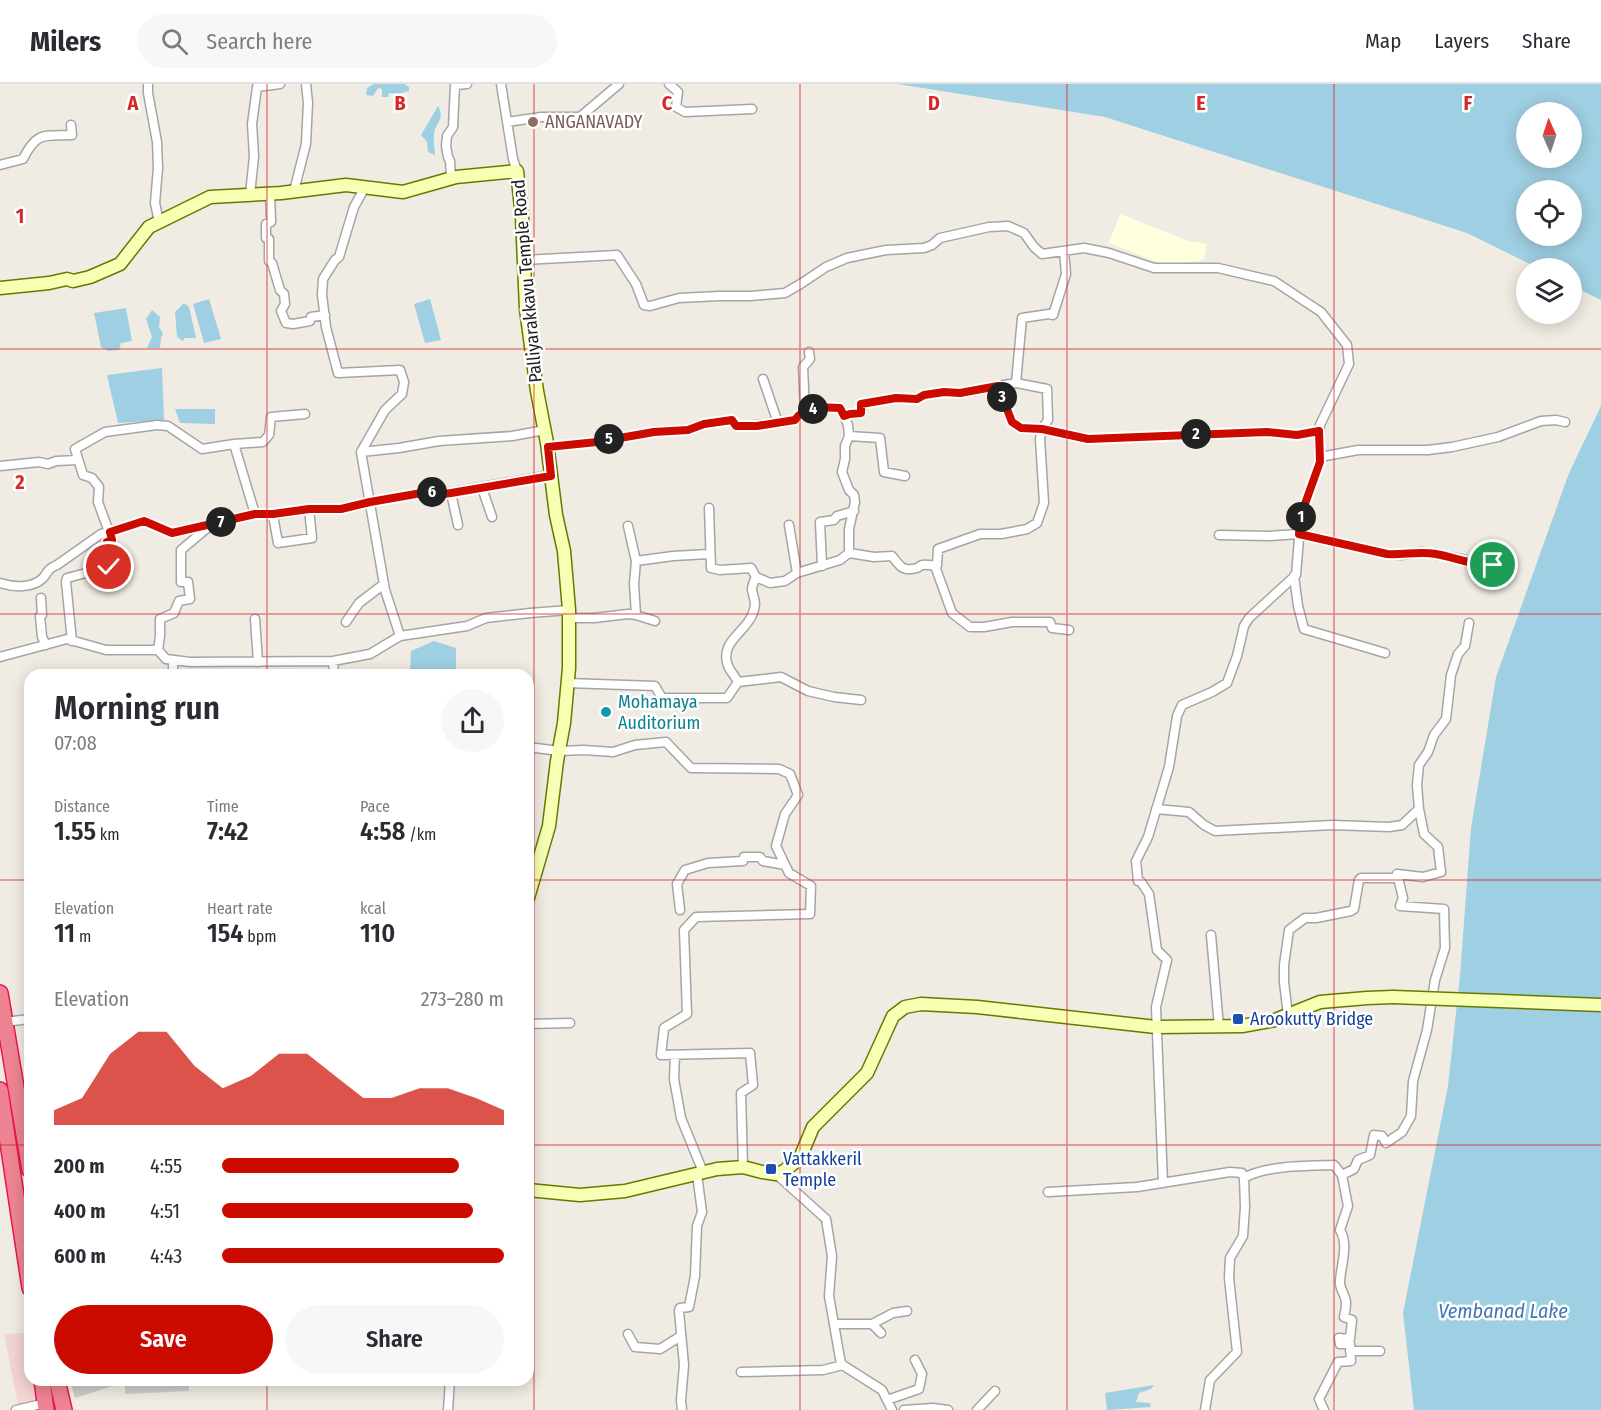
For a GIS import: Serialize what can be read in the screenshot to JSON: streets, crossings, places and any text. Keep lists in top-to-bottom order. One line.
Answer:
{"streets":{"street":["Palliyarakkavu Temple Road"]},"water":["Vembanad Lake"],"places":{"other":["ANGANAVADY","Mohamaya Auditorium"],"transit":["Arookutty Bridge","Vattakkeril Temple"]},"north":"top","page":{"header":"Milers","search":"Search here","nav":["Map","Layers","Share"],"pins":["3","4","2","5","6","1","7"],"heading":["Morning run","07:08"],"stats":[["Distance","1.55 km"],["Time","7:42"],["Pace","4:58 /km"],["Elevation","11 m"],["Heart rate","154 bpm"],["kcal","110"]],"chart":["Elevation","273–280 m"],"list":[{"name":"200 m","note":"4:55"},{"name":"400 m","note":"4:51"},{"name":"600 m","note":"4:43"}],"buttons":["Save","Share"]},"grid":{"columns":["A","B","C","D","E","F"],"rows":["1","2"]}}
